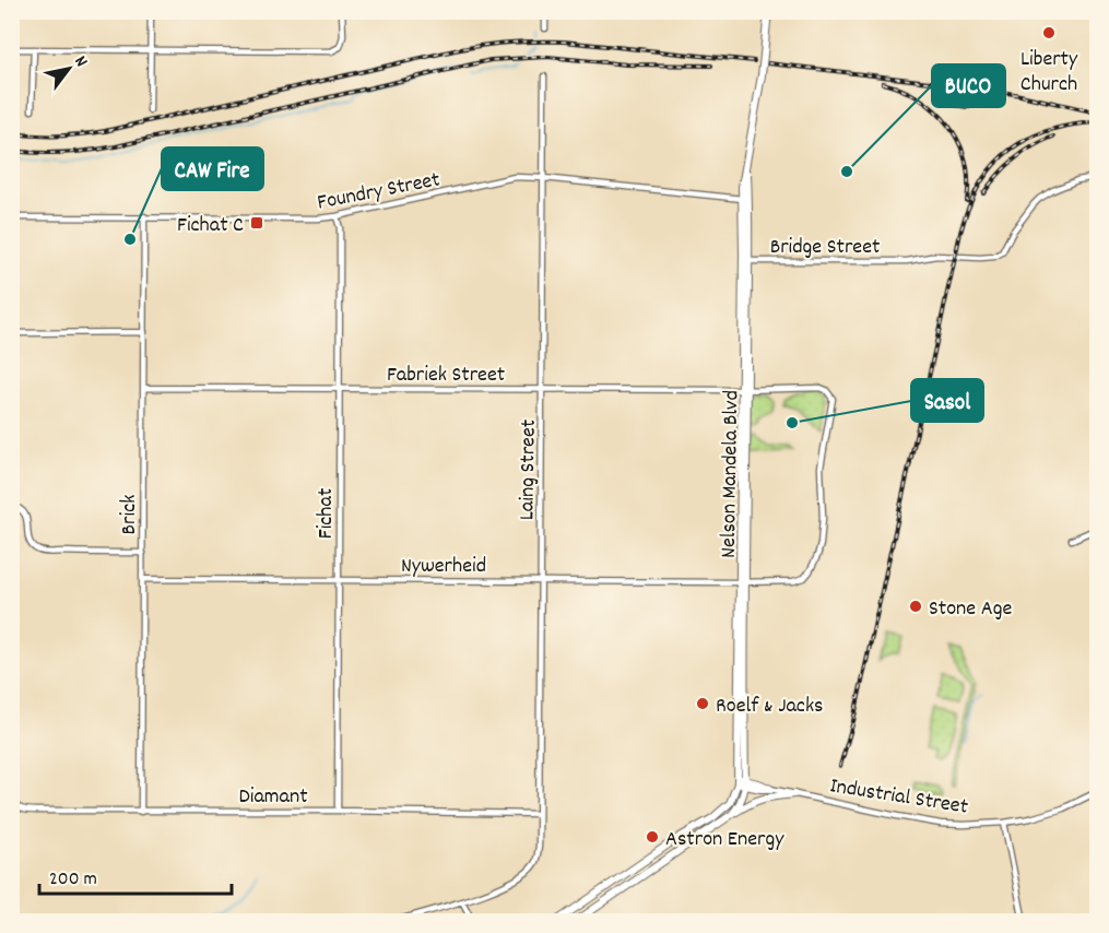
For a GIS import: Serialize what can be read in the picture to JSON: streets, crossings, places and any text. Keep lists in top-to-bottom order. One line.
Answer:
{"streets":{"street":["Foundry Street","Bridge Street","Fabriek Street","Laing Street","Nelson Mandela Blvd","Fichat","Brick","Nywerheid","Diamant","Industrial Street"]},"crossings":[["Foundry Street","Laing Street"],["Foundry Street","Nelson Mandela Blvd"],["Foundry Street","Fichat"],["Foundry Street","Brick"],["Bridge Street","Nelson Mandela Blvd"],["Fabriek Street","Laing Street"],["Fabriek Street","Nelson Mandela Blvd"],["Fabriek Street","Fichat"],["Fabriek Street","Brick"],["Fabriek Street","Nywerheid"],["Laing Street","Nywerheid"],["Laing Street","Diamant"],["Nelson Mandela Blvd","Nywerheid"],["Nelson Mandela Blvd","Industrial Street"],["Fichat","Nywerheid"],["Fichat","Diamant"],["Brick","Nywerheid"],["Brick","Diamant"]],"places":{"other":["Liberty Church","BUCO","CAW Fire","Sasol","Stone Age","Roelf & Jacks","Astron Energy"],"transit":["Fichat C"]},"scale_bar":"200 m","north":"top right"}
